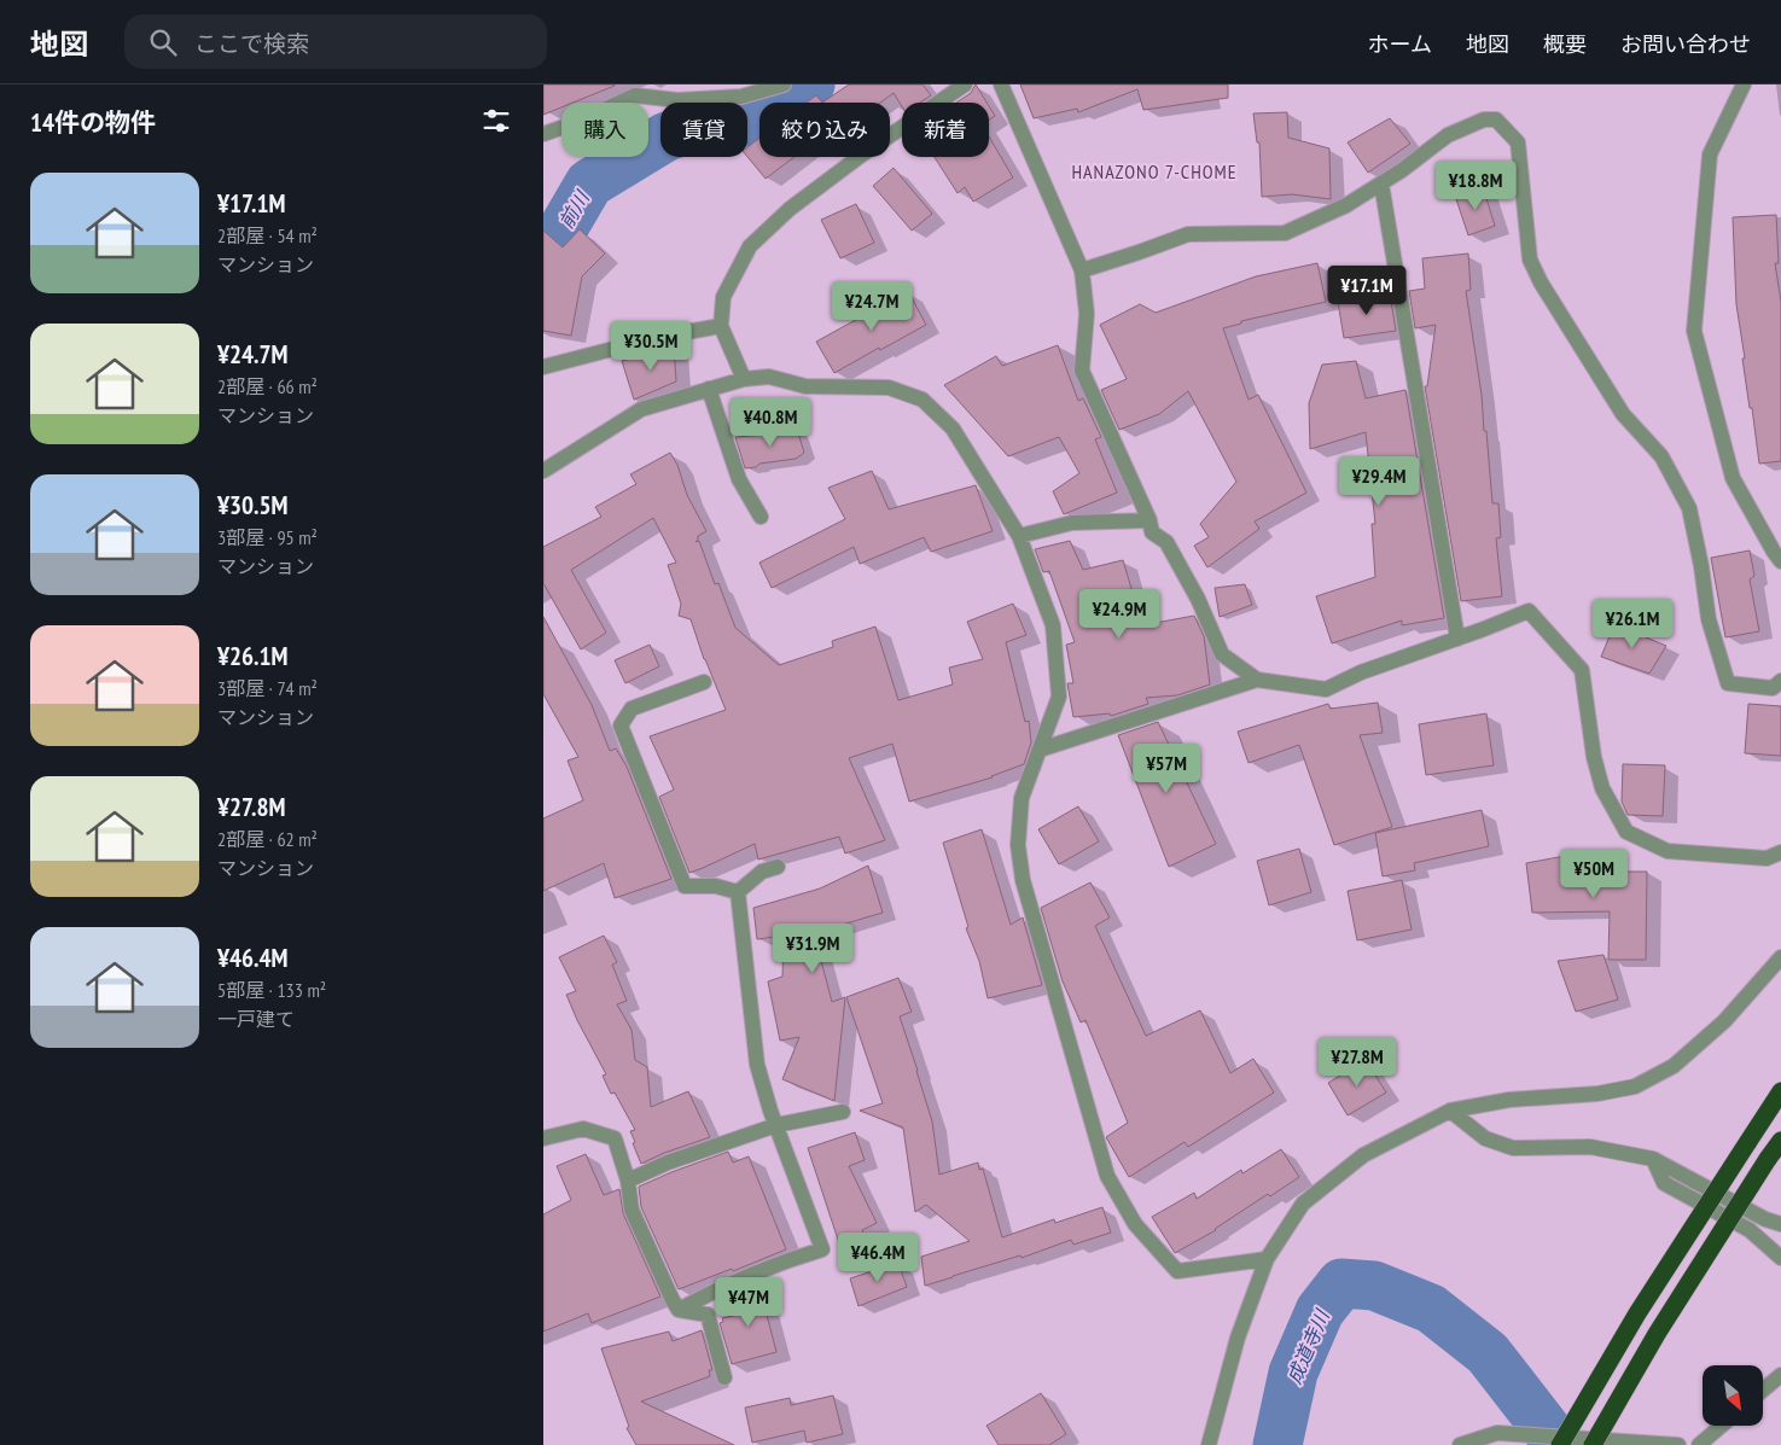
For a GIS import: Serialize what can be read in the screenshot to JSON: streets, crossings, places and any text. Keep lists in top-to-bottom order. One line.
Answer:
{"districts":["HANAZONO 7-CHOME"],"water":["前川","成道寺川"],"north":"bottom right","page":{"header":"地図","search":"ここで検索","nav":["ホーム","地図","概要","お問い合わせ"],"heading":"14件の物件","chip":["購入","賃貸","絞り込み","新着"],"list":[{"name":"¥17.1M","note":"2部屋 · 54 m² · マンション"},{"name":"¥24.7M","note":"2部屋 · 66 m² · マンション"},{"name":"¥30.5M","note":"3部屋 · 95 m² · マンション"},{"name":"¥26.1M","note":"3部屋 · 74 m² · マンション"},{"name":"¥27.8M","note":"2部屋 · 62 m² · マンション"},{"name":"¥46.4M","note":"5部屋 · 133 m² · 一戸建て"}],"price":["¥18.8M","¥17.1M","¥24.7M","¥30.5M","¥40.8M","¥29.4M","¥24.9M","¥26.1M","¥57M","¥50M","¥31.9M","¥27.8M","¥46.4M","¥47M"]}}
